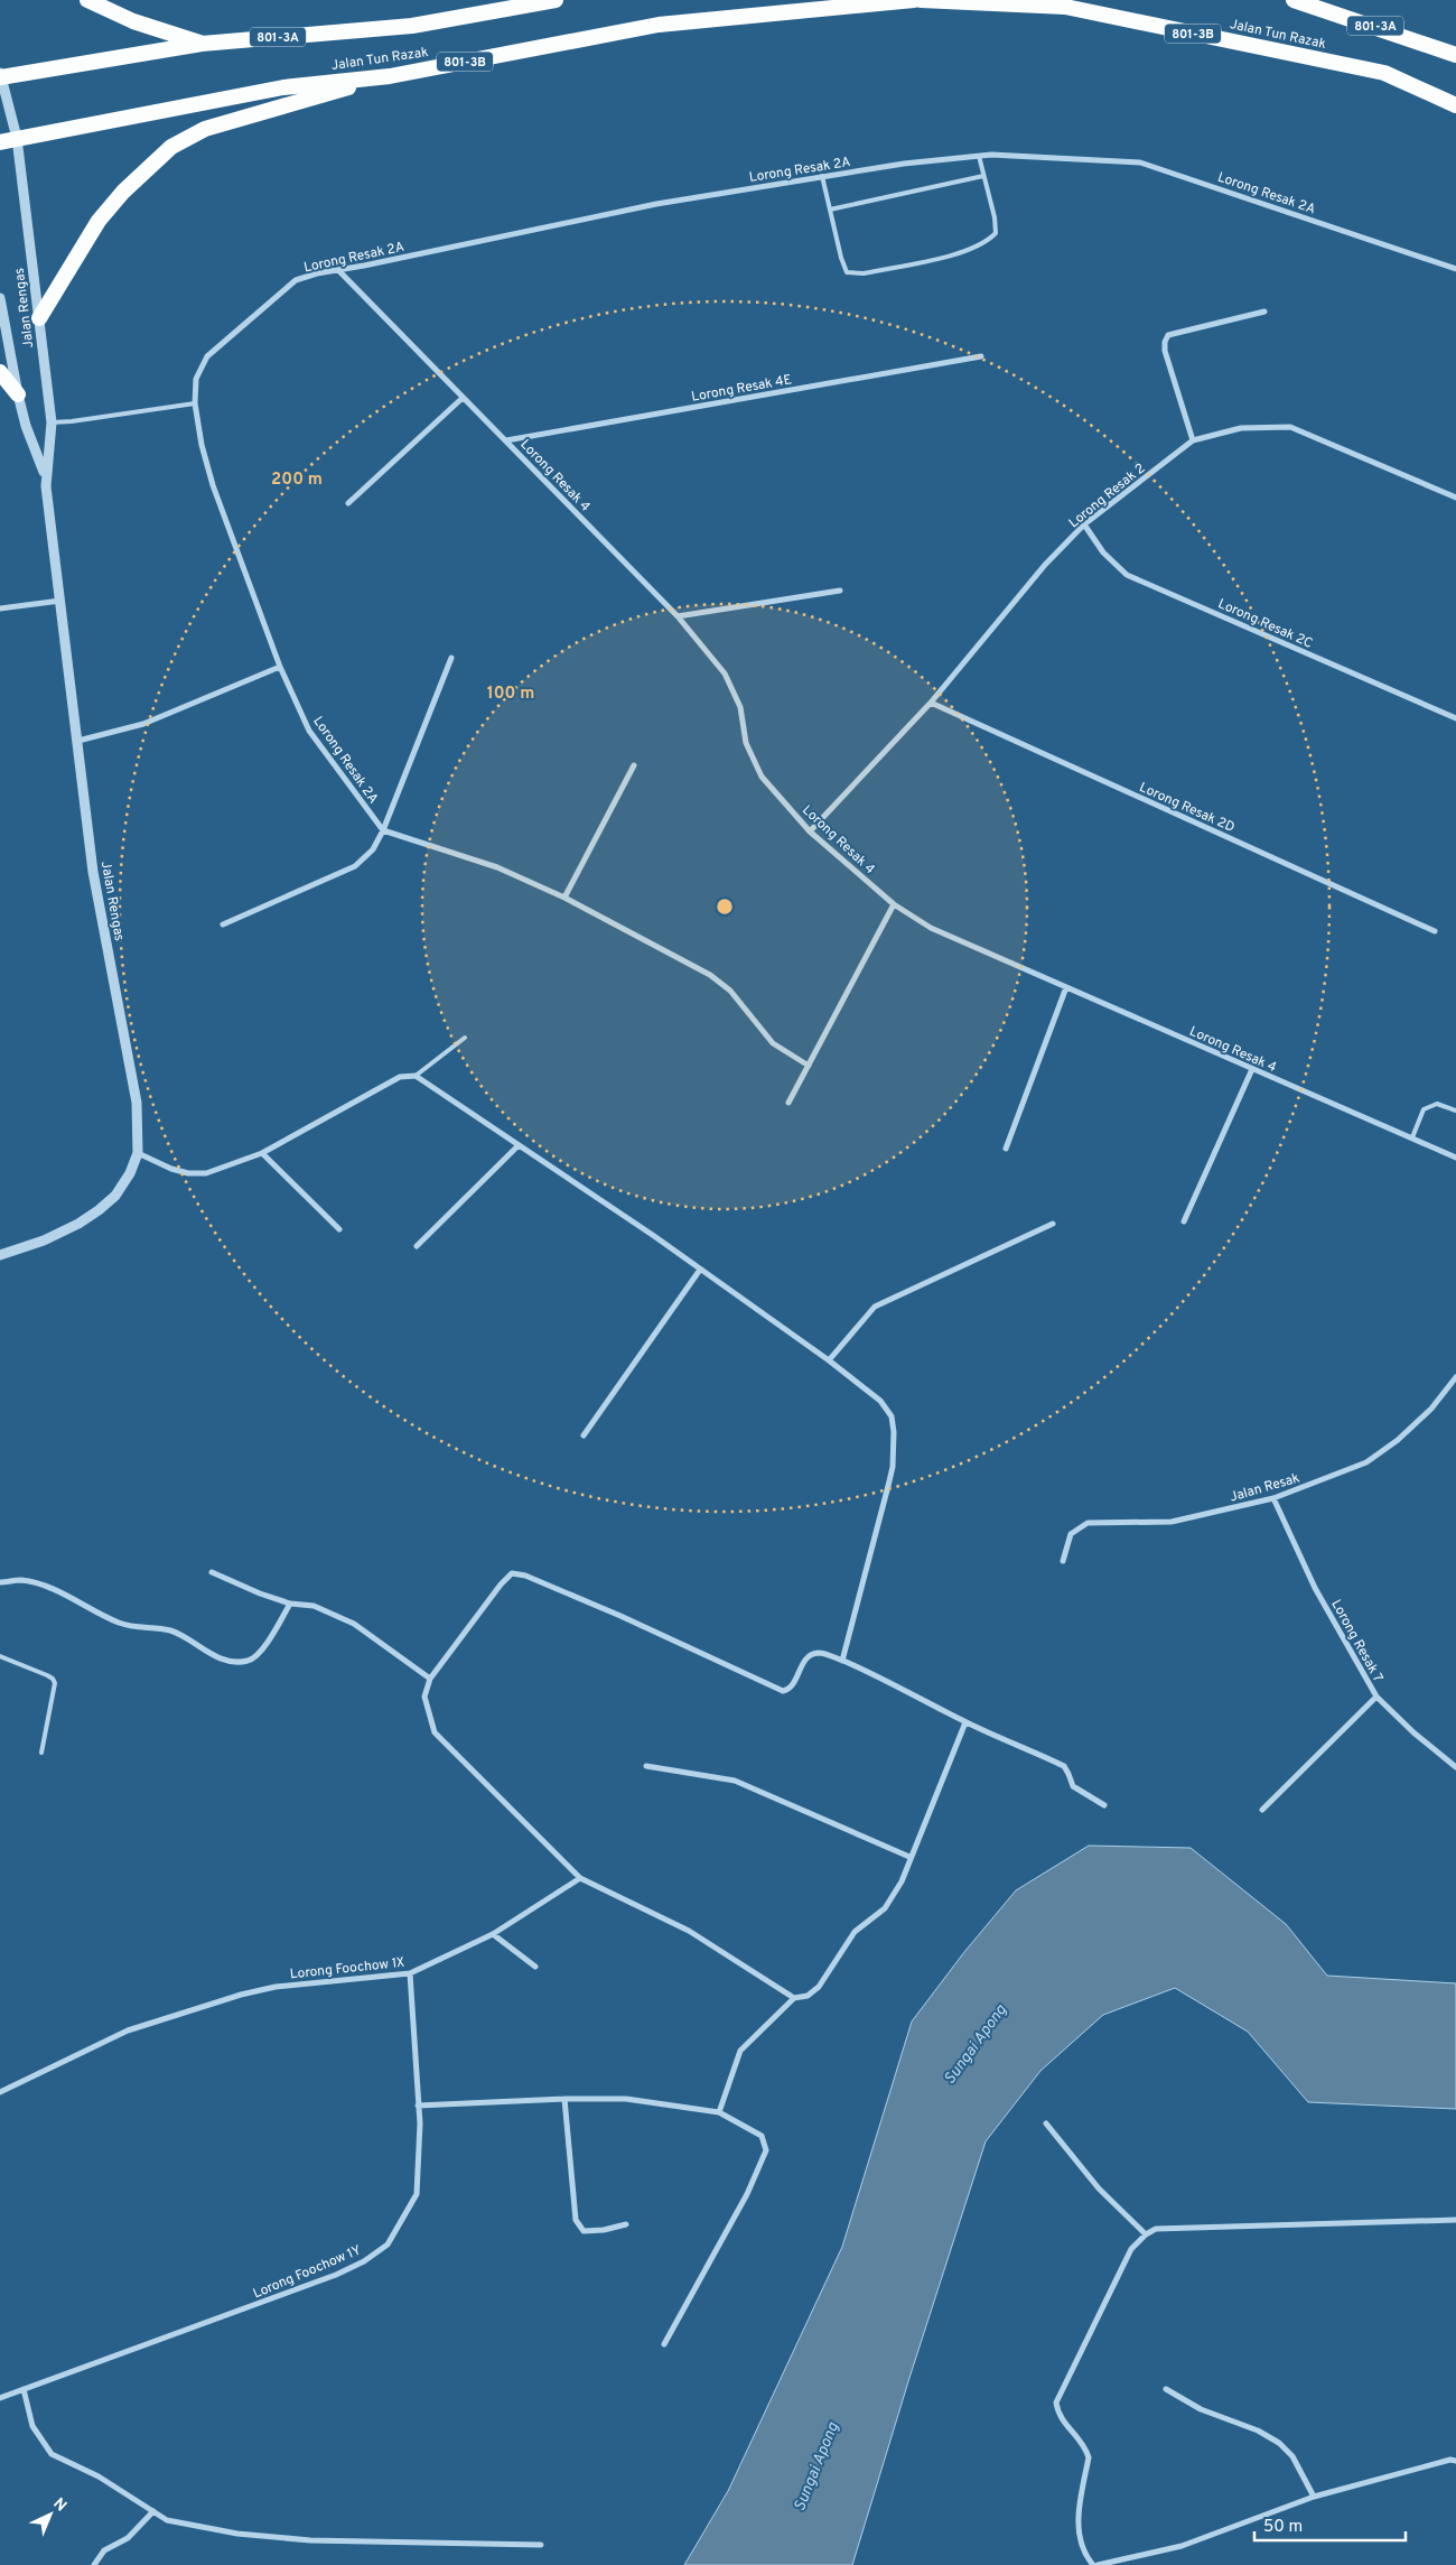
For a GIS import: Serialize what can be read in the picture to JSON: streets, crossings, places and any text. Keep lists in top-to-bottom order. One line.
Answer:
{"streets":{"highway":["801-3A","801-3B","Jalan Tun Razak"],"street":["Lorong Resak 2A","Jalan Rengas","Lorong Resak 4E","Lorong Resak 4","Lorong Resak 2","Lorong Resak 2C","Lorong Resak 2D","Jalan Resak","Lorong Resak 7","Lorong Foochow 1X","Lorong Foochow 1Y"]},"crossings":[["801-3B","Jalan Tun Razak"],["801-3B","Jalan Rengas"],["Jalan Tun Razak","Jalan Rengas"],["Lorong Resak 2A","Lorong Resak 4"],["Lorong Resak 4E","Lorong Resak 4"],["Lorong Resak 4","Lorong Resak 2"],["Lorong Resak 2","Lorong Resak 2C"],["Lorong Resak 2","Lorong Resak 2D"],["Jalan Resak","Lorong Resak 7"],["Lorong Foochow 1X","Lorong Foochow 1Y"]],"water":["Sungai Apong"],"scale_bar":"50 m","north":"top right","rings":["200 m","100 m"]}
